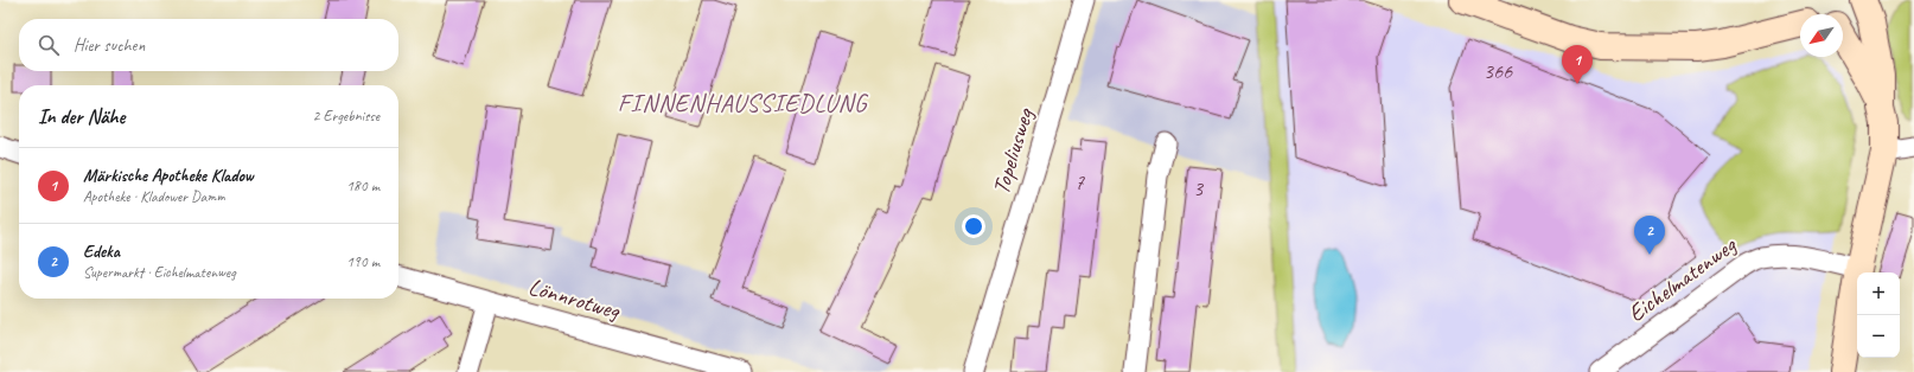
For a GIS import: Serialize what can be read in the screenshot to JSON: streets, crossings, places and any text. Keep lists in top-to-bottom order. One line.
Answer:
{"streets":{"street":["Topeliusweg","Eichelmatenweg","Lönnrotweg"]},"districts":["FINNENHAUSSIEDLUNG"],"house_numbers":["366","7","3"],"north":"bottom left","page":{"search":"Hier suchen","pins":["1","2"],"heading":["In der Nähe","2 Ergebnisse"],"list":[{"mark":"1","name":"Märkische Apotheke Kladow","note":"Apotheke · Kladower Damm","value":"180 m"},{"mark":"2","name":"Edeka","note":"Supermarkt · Eichelmatenweg","value":"190 m"}],"map_buttons":["+","−"]}}
